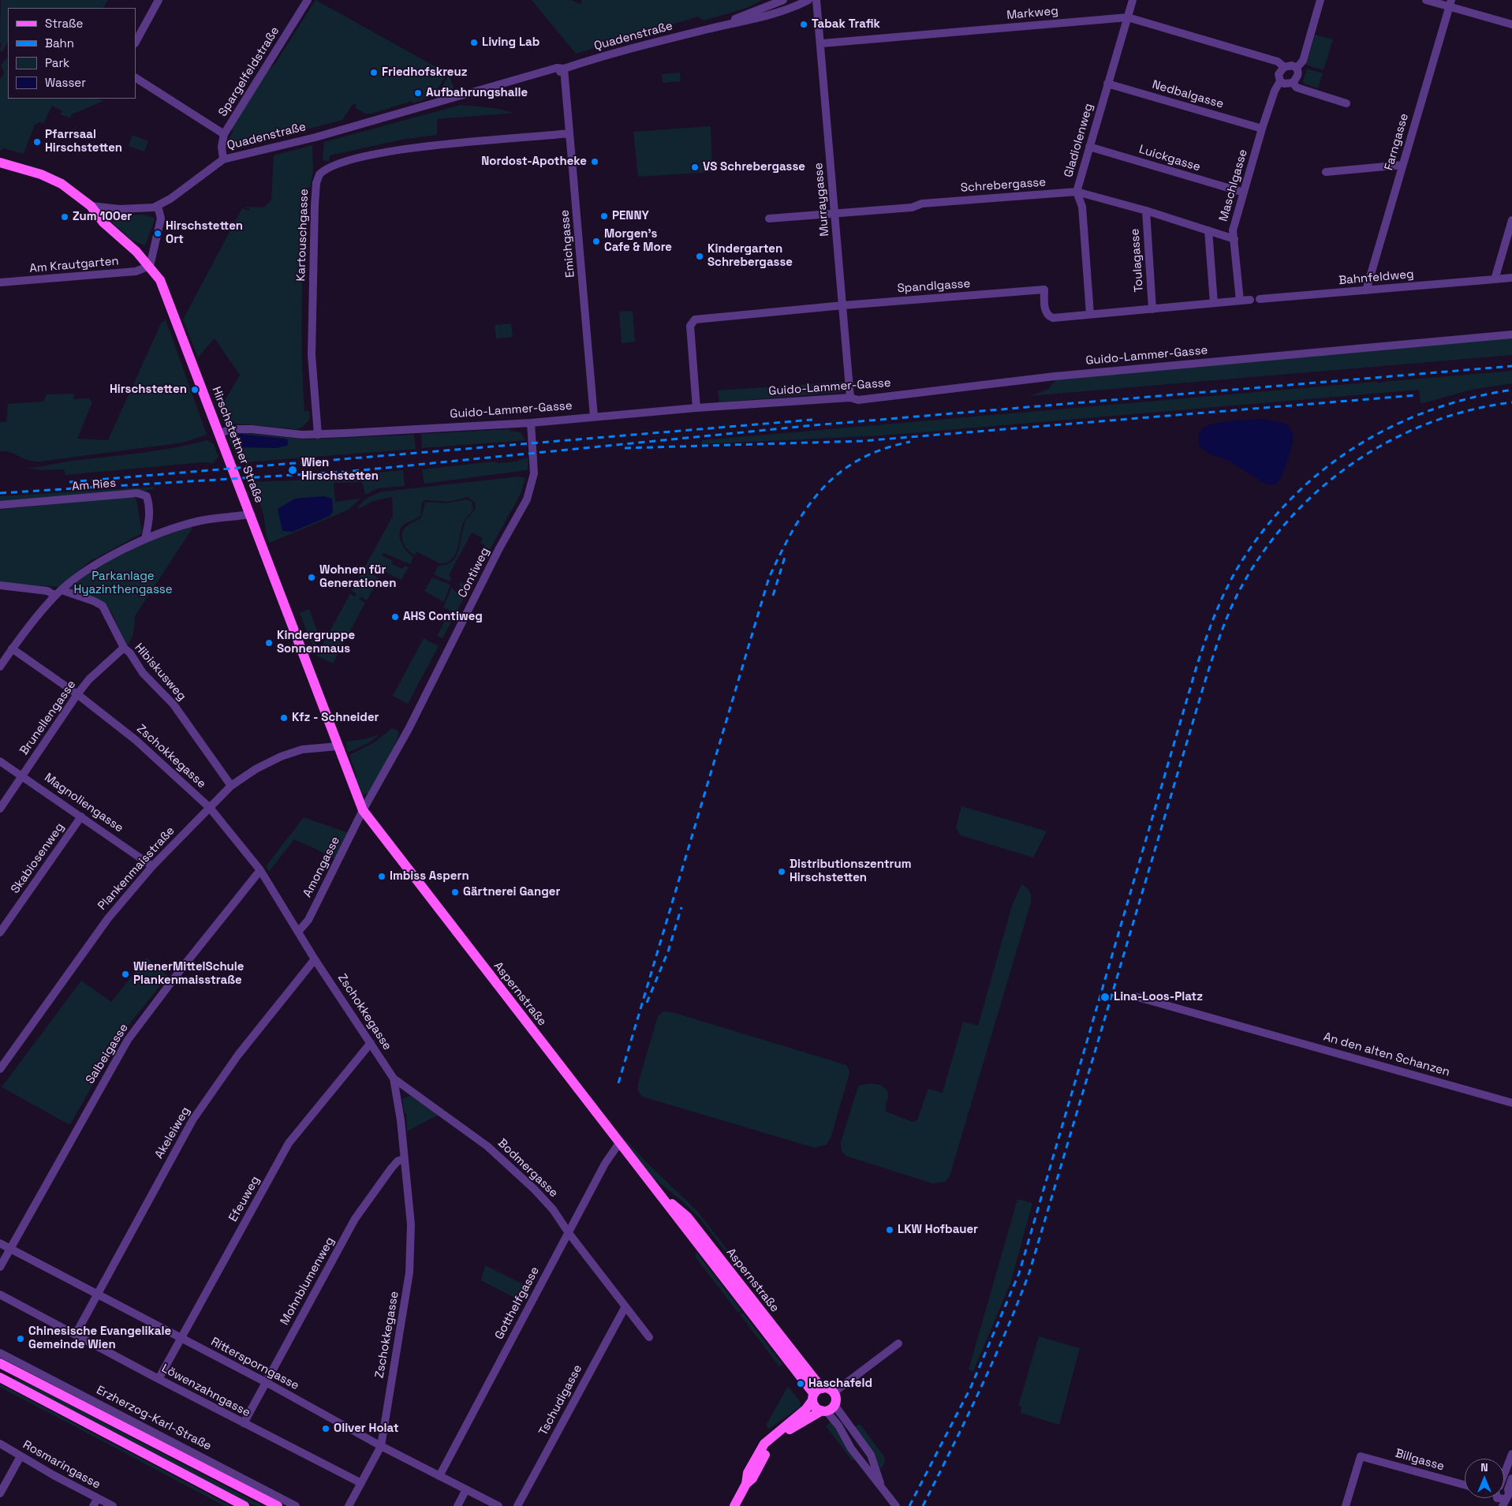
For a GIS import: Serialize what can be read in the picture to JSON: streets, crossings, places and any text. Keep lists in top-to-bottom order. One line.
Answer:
{"streets":{"main road":["Hirschstettner Straße","Aspernstraße","Erzherzog-Karl-Straße"],"street":["Markweg","Quadenstraße","Spargelfeldstraße","Nedbalgasse","Gladiolenweg","Farngasse","Luickgasse","Schrebergasse","Maschlgasse","Murraygasse","Kartouschgasse","Emichgasse","Toulagasse","Am Krautgarten","Bahnfeldweg","Spandlgasse","Guido-Lammer-Gasse","Am Ries","Contiweg","Hibiskusweg","Brunellengasse","Zschokkegasse","Magnoliengasse","Skabiosenweg","Amongasse","Plankenmaisstraße","Salbeigasse","An den alten Schanzen","Akeleiweg","Bodmergasse","Efeuweg","Mohnblumenweg","Gotthelfgasse","Rittersporngasse","Löwenzahngasse","Tschudigasse","Billgasse","Rosmaringasse"]},"crossings":[["Markweg","Gladiolenweg"],["Markweg","Maschlgasse"],["Markweg","Murraygasse"],["Quadenstraße","Spargelfeldstraße"],["Quadenstraße","Emichgasse"],["Quadenstraße","Hirschstettner Straße"],["Nedbalgasse","Gladiolenweg"],["Nedbalgasse","Maschlgasse"],["Gladiolenweg","Luickgasse"],["Gladiolenweg","Schrebergasse"],["Gladiolenweg","Spandlgasse"],["Farngasse","Bahnfeldweg"],["Luickgasse","Maschlgasse"],["Schrebergasse","Maschlgasse"],["Schrebergasse","Murraygasse"],["Schrebergasse","Toulagasse"],["Maschlgasse","Spandlgasse"],["Murraygasse","Spandlgasse"],["Murraygasse","Guido-Lammer-Gasse"],["Kartouschgasse","Emichgasse"],["Kartouschgasse","Guido-Lammer-Gasse"],["Emichgasse","Guido-Lammer-Gasse"],["Toulagasse","Spandlgasse"],["Am Krautgarten","Hirschstettner Straße"],["Spandlgasse","Guido-Lammer-Gasse"],["Guido-Lammer-Gasse","Hirschstettner Straße"],["Guido-Lammer-Gasse","Contiweg"],["Hirschstettner Straße","Contiweg"],["Hirschstettner Straße","Amongasse"],["Hirschstettner Straße","Plankenmaisstraße"],["Hirschstettner Straße","Aspernstraße"],["Contiweg","Amongasse"],["Contiweg","Aspernstraße"],["Hibiskusweg","Brunellengasse"],["Hibiskusweg","Plankenmaisstraße"],["Brunellengasse","Zschokkegasse"],["Brunellengasse","Magnoliengasse"],["Zschokkegasse","Amongasse"],["Zschokkegasse","Plankenmaisstraße"],["Zschokkegasse","Salbeigasse"],["Zschokkegasse","Akeleiweg"],["Zschokkegasse","Bodmergasse"],["Zschokkegasse","Efeuweg"],["Zschokkegasse","Mohnblumenweg"],["Zschokkegasse","Rittersporngasse"],["Zschokkegasse","Löwenzahngasse"],["Magnoliengasse","Skabiosenweg"],["Magnoliengasse","Plankenmaisstraße"],["Amongasse","Aspernstraße"],["Aspernstraße","Gotthelfgasse"],["Salbeigasse","Rittersporngasse"],["Akeleiweg","Rittersporngasse"],["Akeleiweg","Löwenzahngasse"],["Bodmergasse","Gotthelfgasse"],["Bodmergasse","Tschudigasse"],["Efeuweg","Rittersporngasse"],["Efeuweg","Löwenzahngasse"],["Mohnblumenweg","Rittersporngasse"],["Mohnblumenweg","Löwenzahngasse"],["Gotthelfgasse","Rittersporngasse"]],"parks":["Parkanlage Hyazinthengasse"],"places":["Tabak Trafik","Living Lab","Friedhofskreuz","Aufbahrungshalle","Pfarrsaal Hirschstetten","Nordost-Apotheke","VS Schrebergasse","PENNY","Zum 100er","Hirschstetten Ort","Morgen's Cafe & More","Kindergarten Schrebergasse","Hirschstetten","Wien Hirschstetten","Wohnen für Generationen","AHS Contiweg","Kindergruppe Sonnenmaus","Kfz - Schneider","Distributionszentrum Hirschstetten","Imbiss Aspern","Gärtnerei Ganger","WienerMittelSchule Plankenmaisstraße","Lina-Loos-Platz","LKW Hofbauer","Chinesische Evangelikale Gemeinde Wien","Haschafeld","Oliver Holat"],"legend":["Straße","Bahn","Park","Wasser"],"north":"top"}
